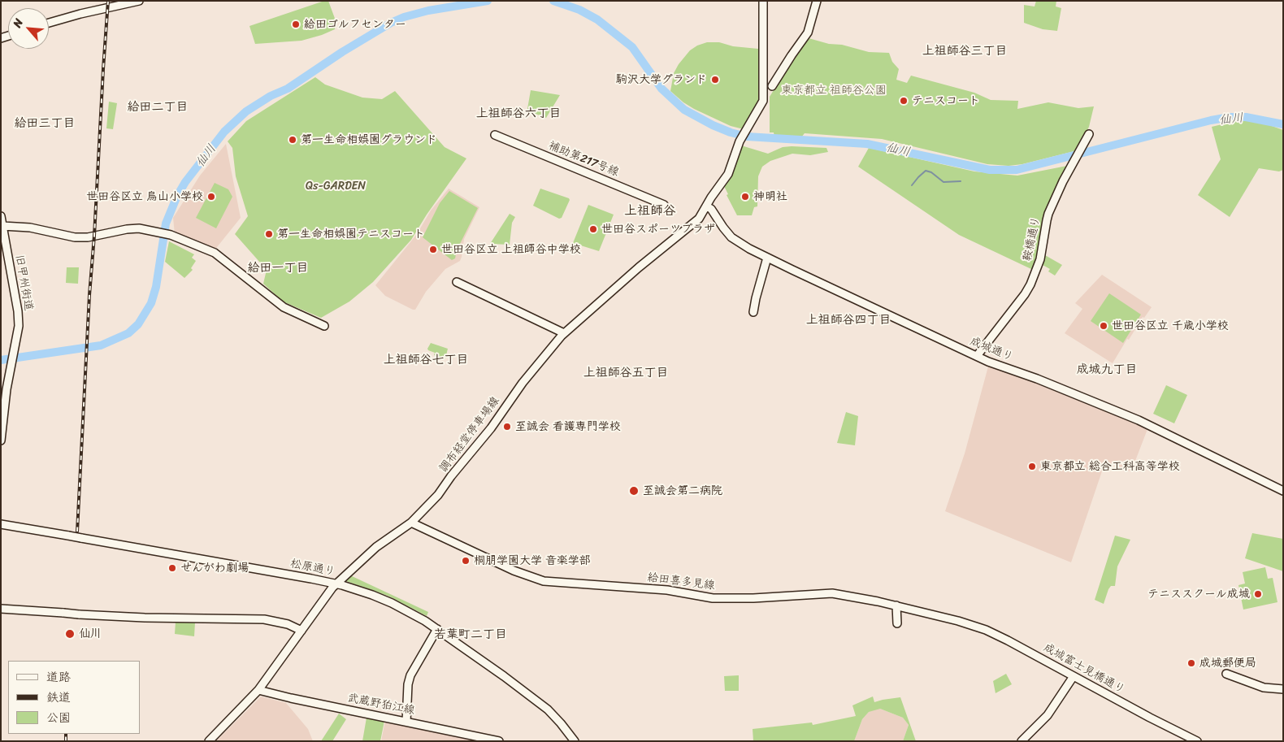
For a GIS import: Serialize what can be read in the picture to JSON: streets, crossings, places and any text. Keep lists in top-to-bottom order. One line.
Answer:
{"streets":{"street":["補助第217号線","鞍橋通り","旧甲州街道","成城通り","調布経堂停車場線","松原通り","給田喜多見線","成城富士見橋通り","武蔵野狛江線"]},"crossings":[["鞍橋通り","成城通り"],["成城通り","調布経堂停車場線"],["調布経堂停車場線","松原通り"],["調布経堂停車場線","給田喜多見線"],["調布経堂停車場線","武蔵野狛江線"],["給田喜多見線","成城富士見橋通り"]],"districts":["上祖師谷三丁目","給田二丁目","上祖師谷六丁目","給田三丁目","上祖師谷","給田一丁目","上祖師谷四丁目","上祖師谷七丁目","成城九丁目","上祖師谷五丁目","若葉町二丁目"],"water":["仙川"],"parks":["東京都立 祖師谷公園","Qs-GARDEN"],"places":["給田ゴルフセンター","駒沢大学グランド","テニスコート","第一生命相娯園グラウンド","世田谷区立 烏山小学校","神明社","世田谷スポーツプラザ","第一生命相娯園テニスコート","世田谷区立 上祖師谷中学校","世田谷区立 千歳小学校","至誠会 看護専門学校","東京都立 総合工科高等学校","至誠会第二病院","桐朋学園大学 音楽学部","せんがわ劇場","テニススクール成城","仙川","成城郵便局"],"legend":["道路","鉄道","公園"],"north":"top left"}
